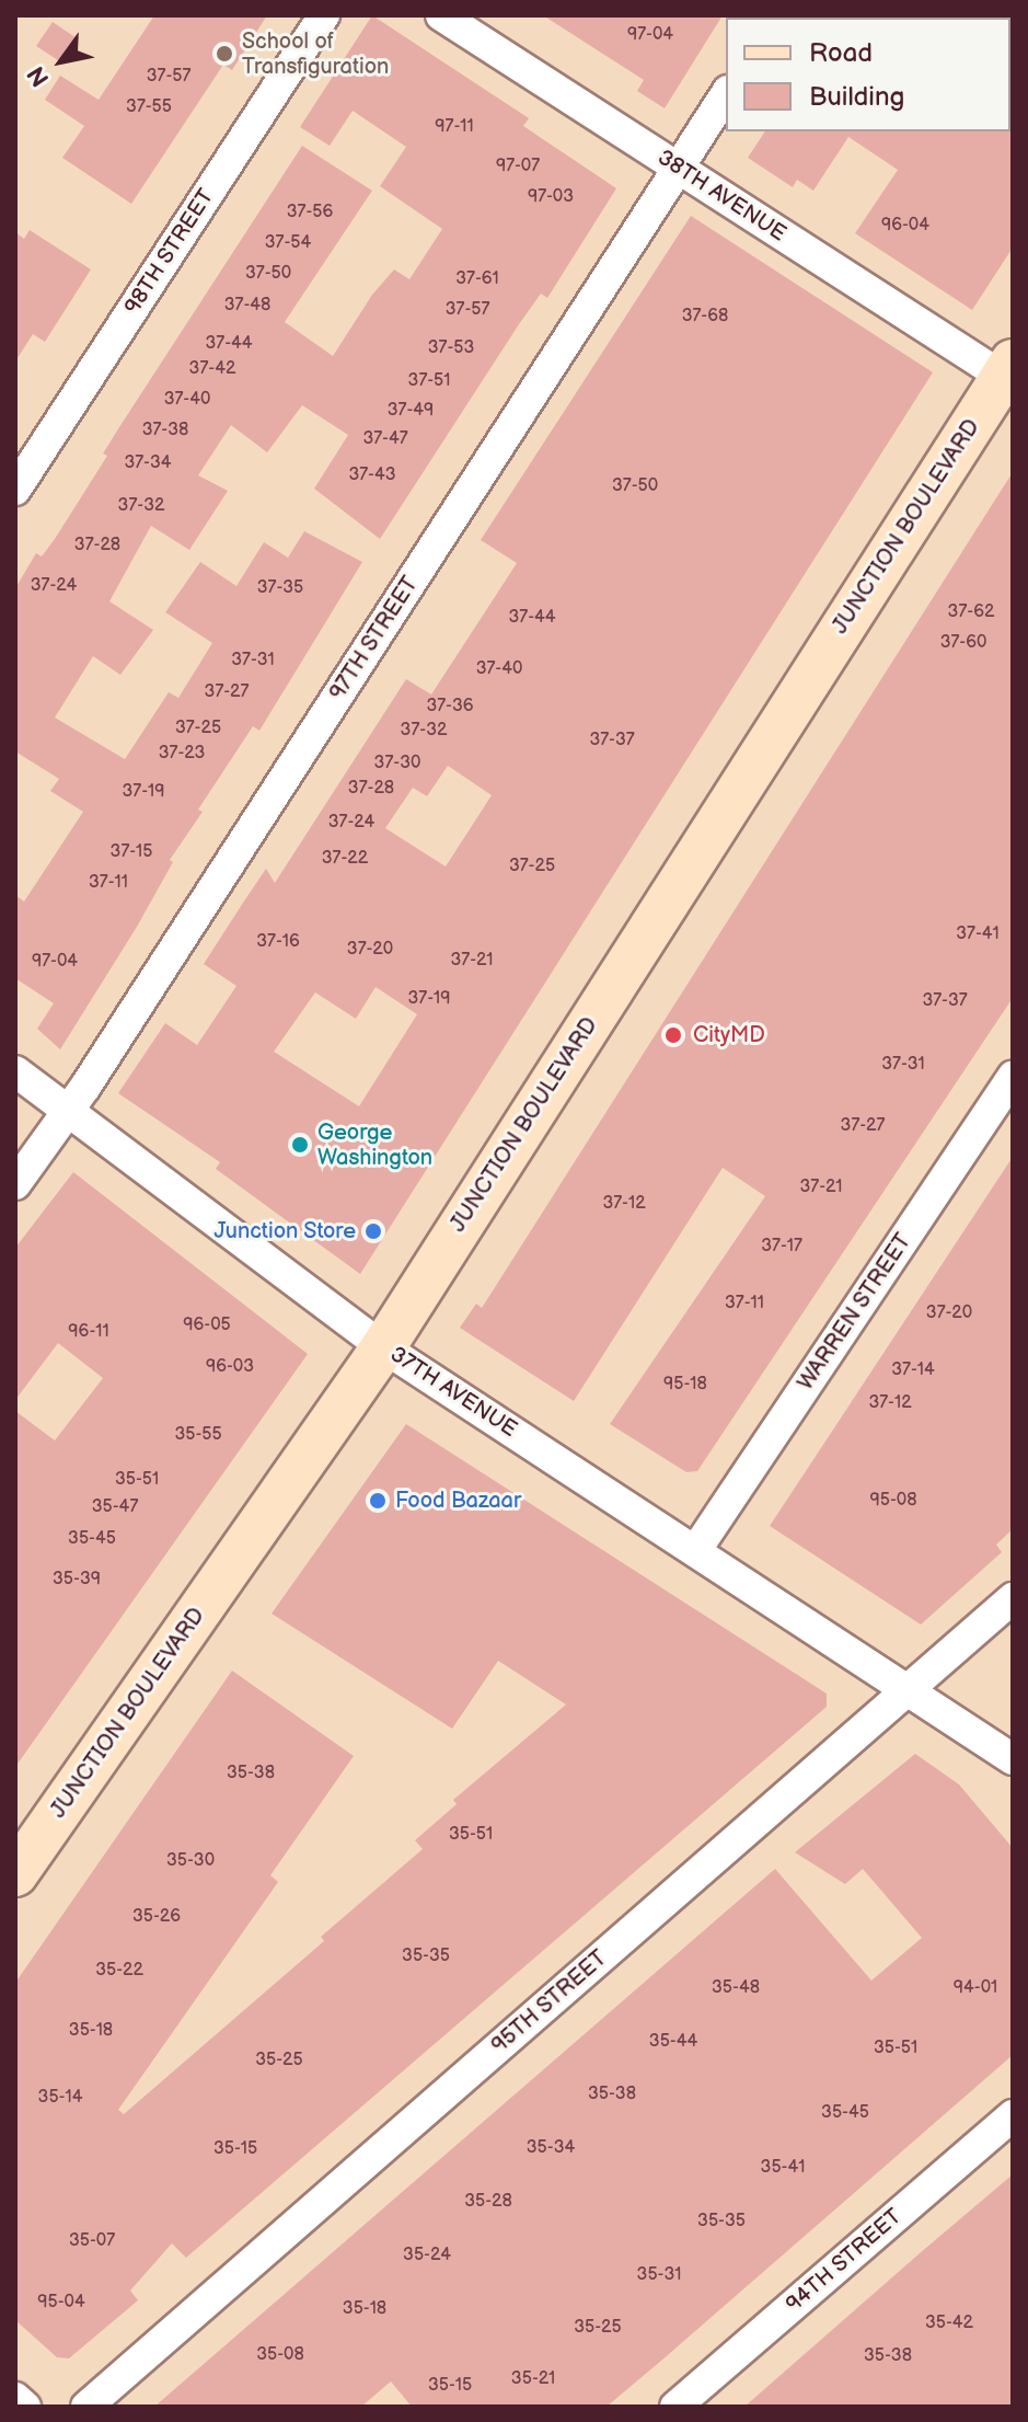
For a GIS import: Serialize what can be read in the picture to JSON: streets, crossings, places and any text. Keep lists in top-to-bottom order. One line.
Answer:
{"streets":{"main road":["JUNCTION BOULEVARD"],"street":["38TH AVENUE","98TH STREET","97TH STREET","WARREN STREET","37TH AVENUE","95TH STREET","94TH STREET"]},"crossings":[["38TH AVENUE","JUNCTION BOULEVARD"],["38TH AVENUE","97TH STREET"],["JUNCTION BOULEVARD","37TH AVENUE"],["97TH STREET","37TH AVENUE"],["WARREN STREET","37TH AVENUE"],["37TH AVENUE","95TH STREET"]],"places":["School of Transfiguration","CityMD","George Washington","Junction Store","Food Bazaar"],"house_numbers":["97-04","37-57","37-55","97-11","97-07","97-03","37-56","96-04","37-54","37-50","37-61","37-48","37-57","37-68","37-44","37-53","37-42","37-51","37-40","37-49","37-38","37-47","37-34","37-43","37-50","37-32","37-28","37-24","37-35","37-62","37-44","37-60","37-31","37-40","37-27","37-36","37-25","37-32","37-37","37-23","37-30","37-28","37-19","37-24","37-15","37-22","37-25","37-11","37-41","37-16","37-20","37-21","97-04","37-19","37-37","37-31","37-27","37-21","37-12","37-17","37-11","37-20","96-05","96-11","96-03","37-14","95-18","37-12","35-55","35-51","95-08","35-47","35-45","35-39","35-38","35-51","35-30","35-26","35-35","35-22","35-48","94-01","35-18","35-44","35-51","35-25","35-38","35-14","35-45","35-34","35-15","35-41","35-28","35-35","35-07","35-24","35-31","95-04","35-18","35-42","35-25","35-08","35-38","35-21","35-15"],"legend":["Road","Building"],"north":"bottom left"}
